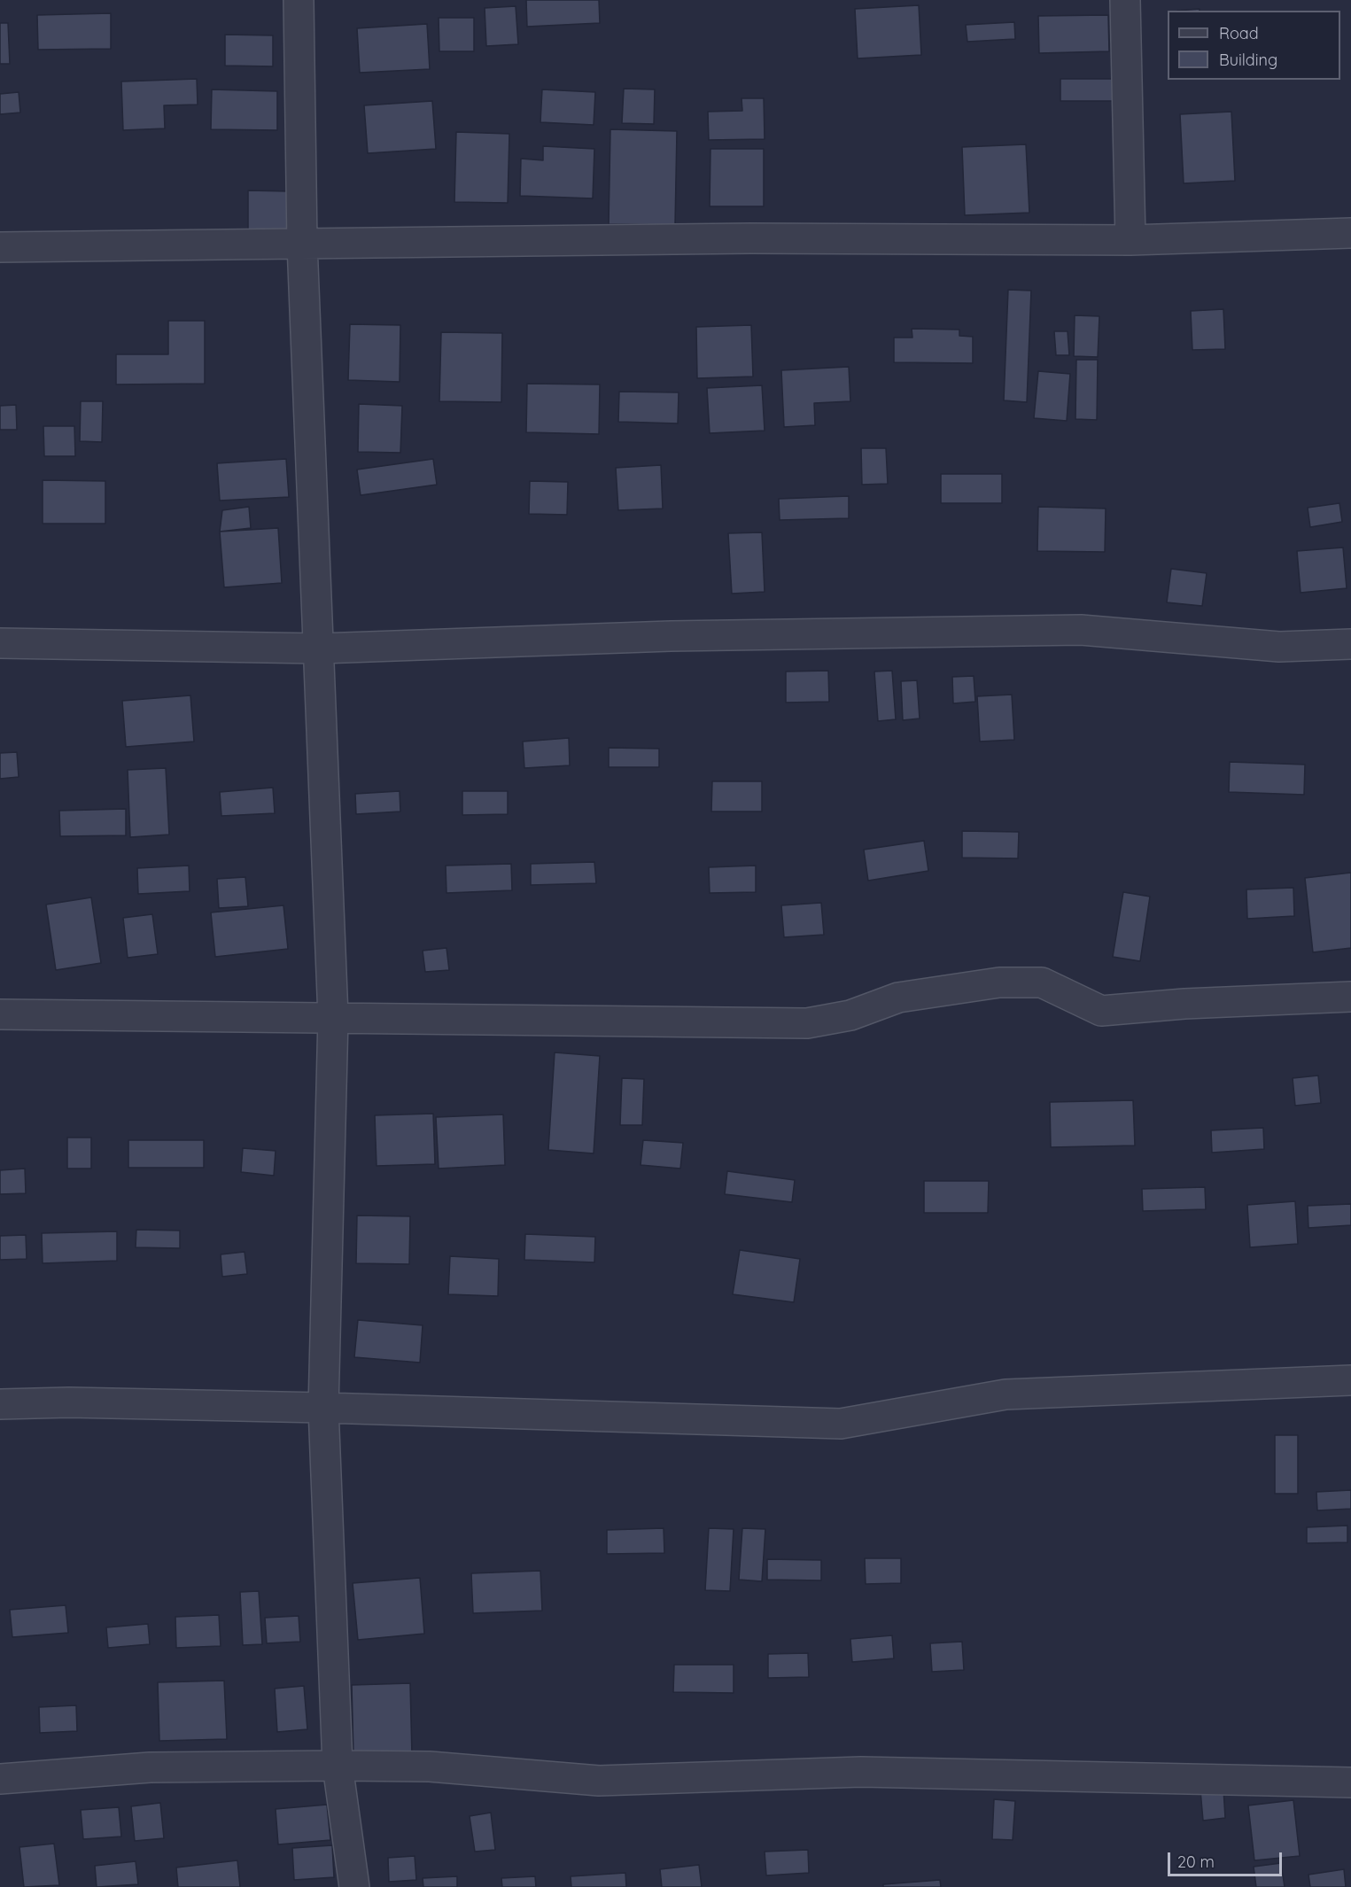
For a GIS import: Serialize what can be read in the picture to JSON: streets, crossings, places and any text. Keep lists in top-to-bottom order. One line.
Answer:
{"legend":["Road","Building"],"scale_bar":"20 m"}
